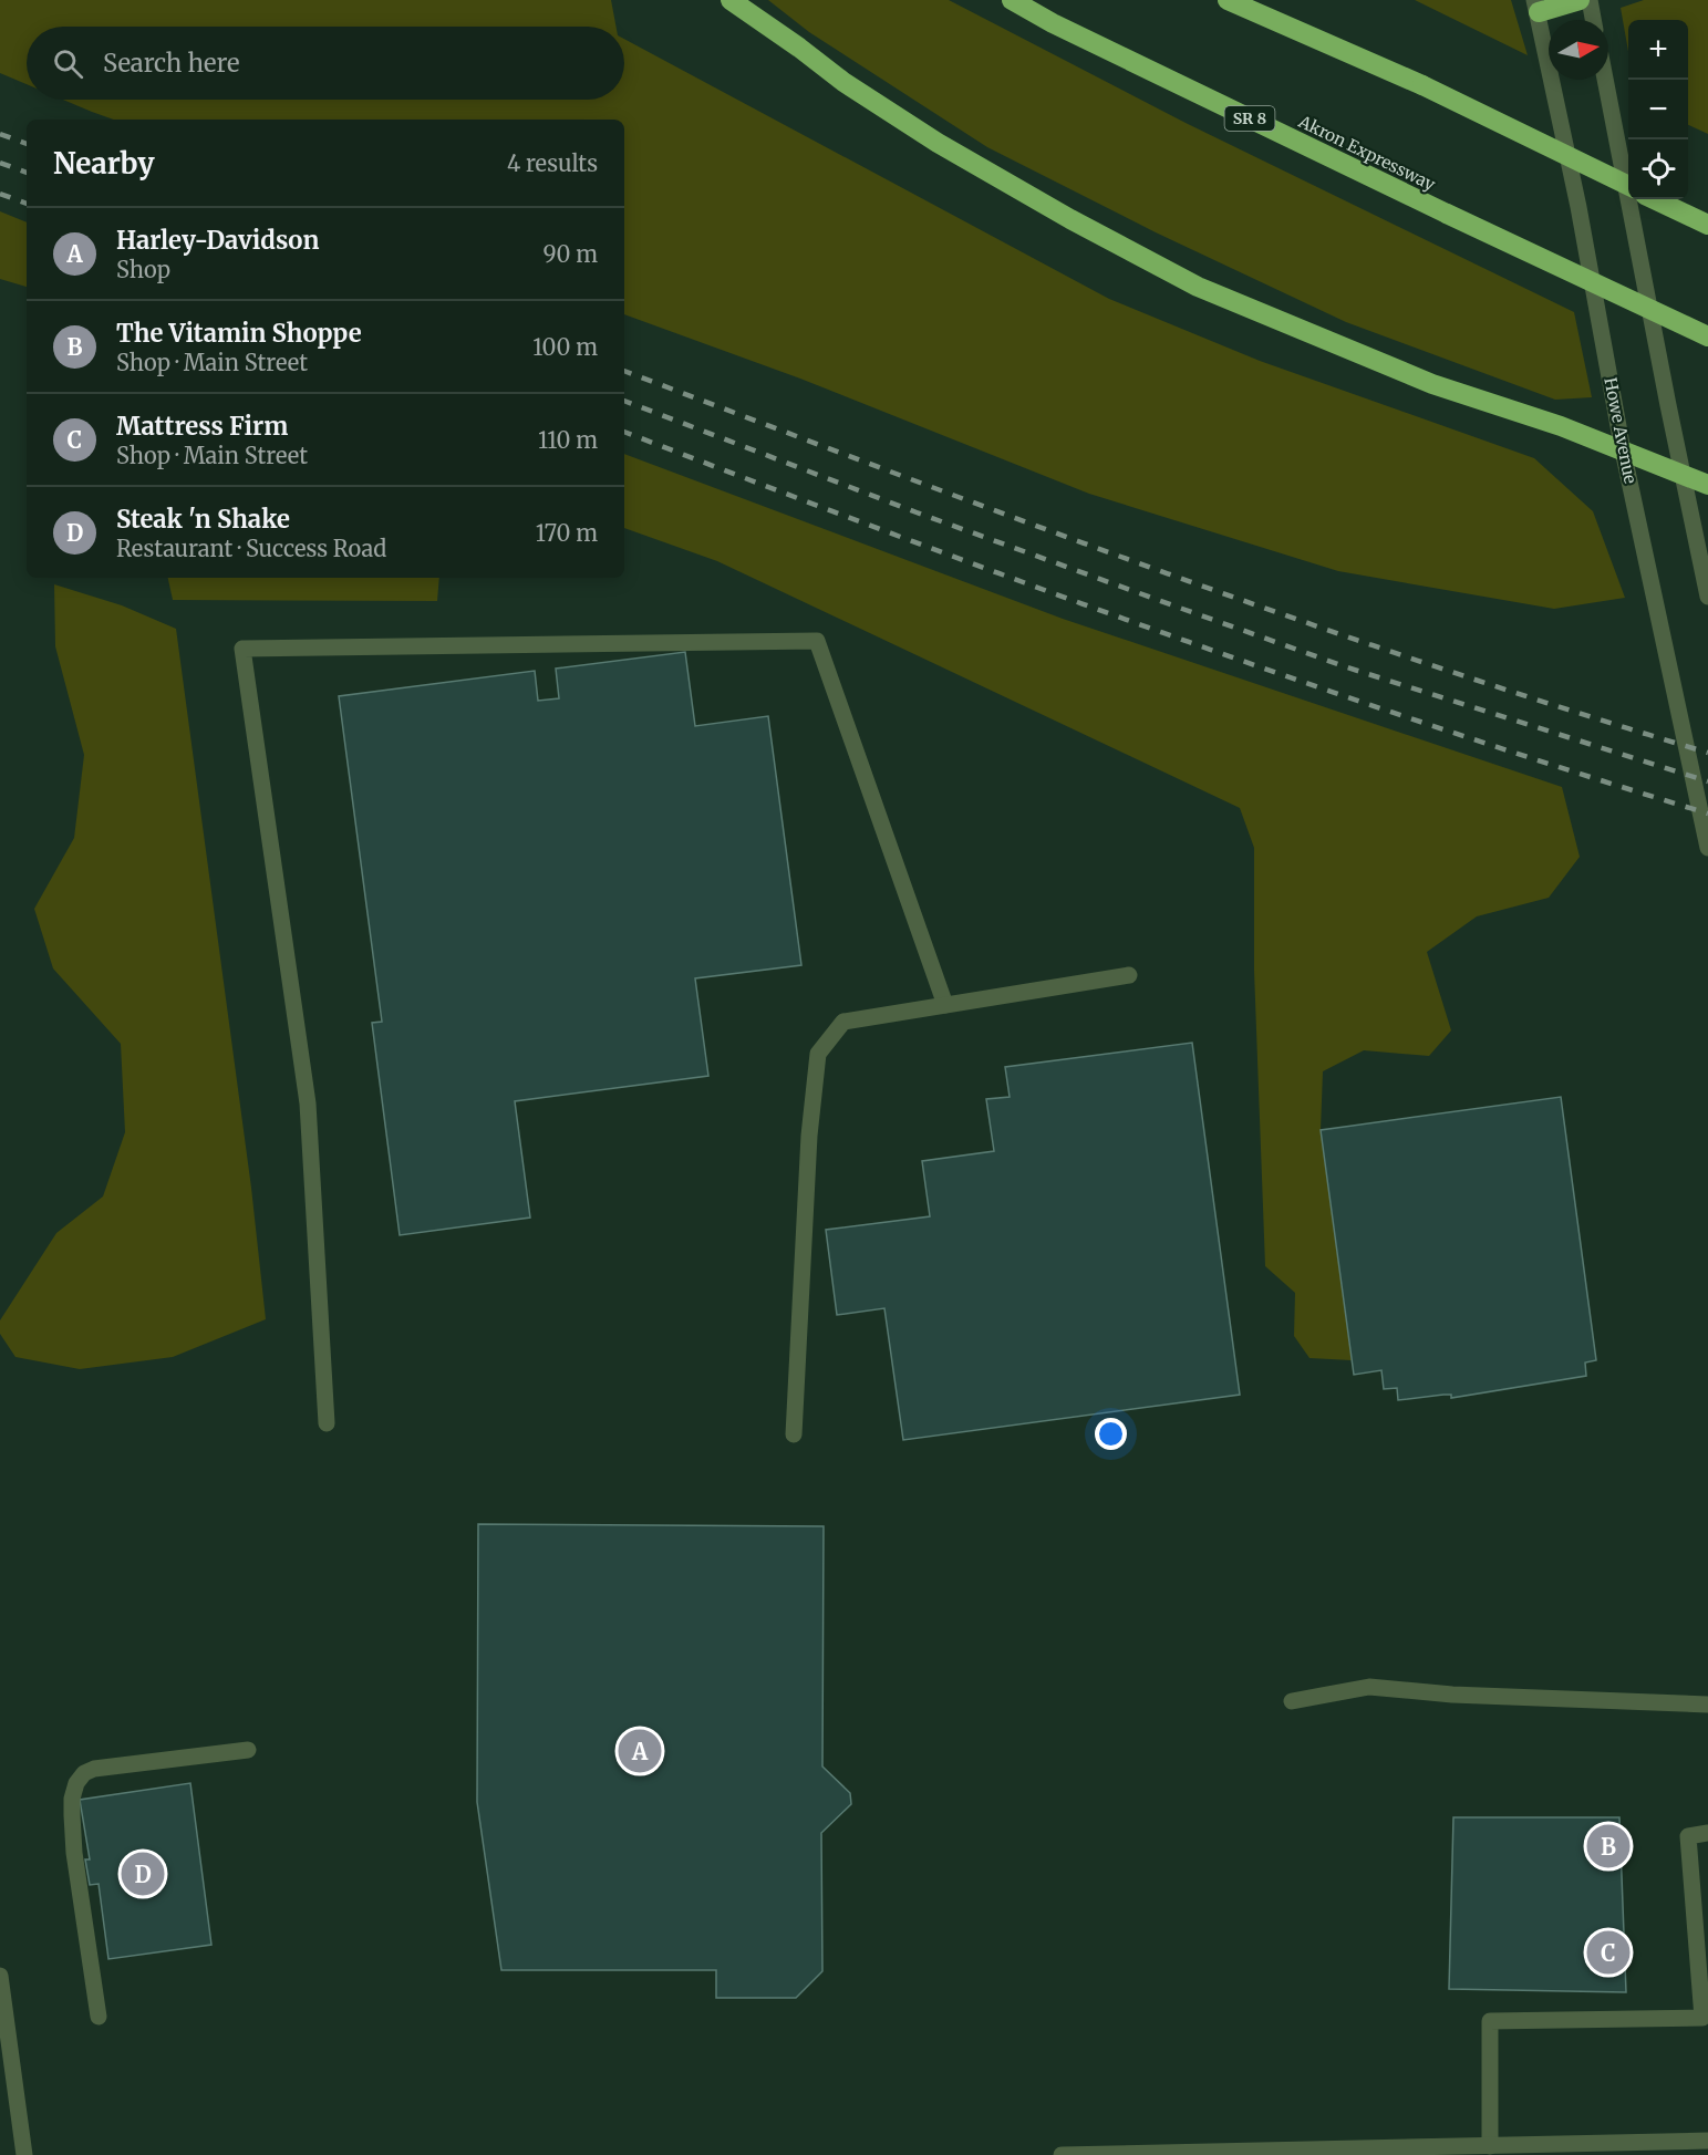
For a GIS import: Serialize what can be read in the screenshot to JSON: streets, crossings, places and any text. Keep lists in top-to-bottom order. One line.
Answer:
{"streets":{"highway":["SR 8","Akron Expressway"],"street":["Howe Avenue"]},"north":"right","page":{"map_buttons":["+","−"],"search":"Search here","heading":["Nearby","4 results"],"list":[{"mark":"A","name":"Harley-Davidson","note":"Shop","value":"90 m"},{"mark":"B","name":"The Vitamin Shoppe","note":"Shop · Main Street","value":"100 m"},{"mark":"C","name":"Mattress Firm","note":"Shop · Main Street","value":"110 m"},{"mark":"D","name":"Steak 'n Shake","note":"Restaurant · Success Road","value":"170 m"}],"pins":["A","B","D","C"]}}
